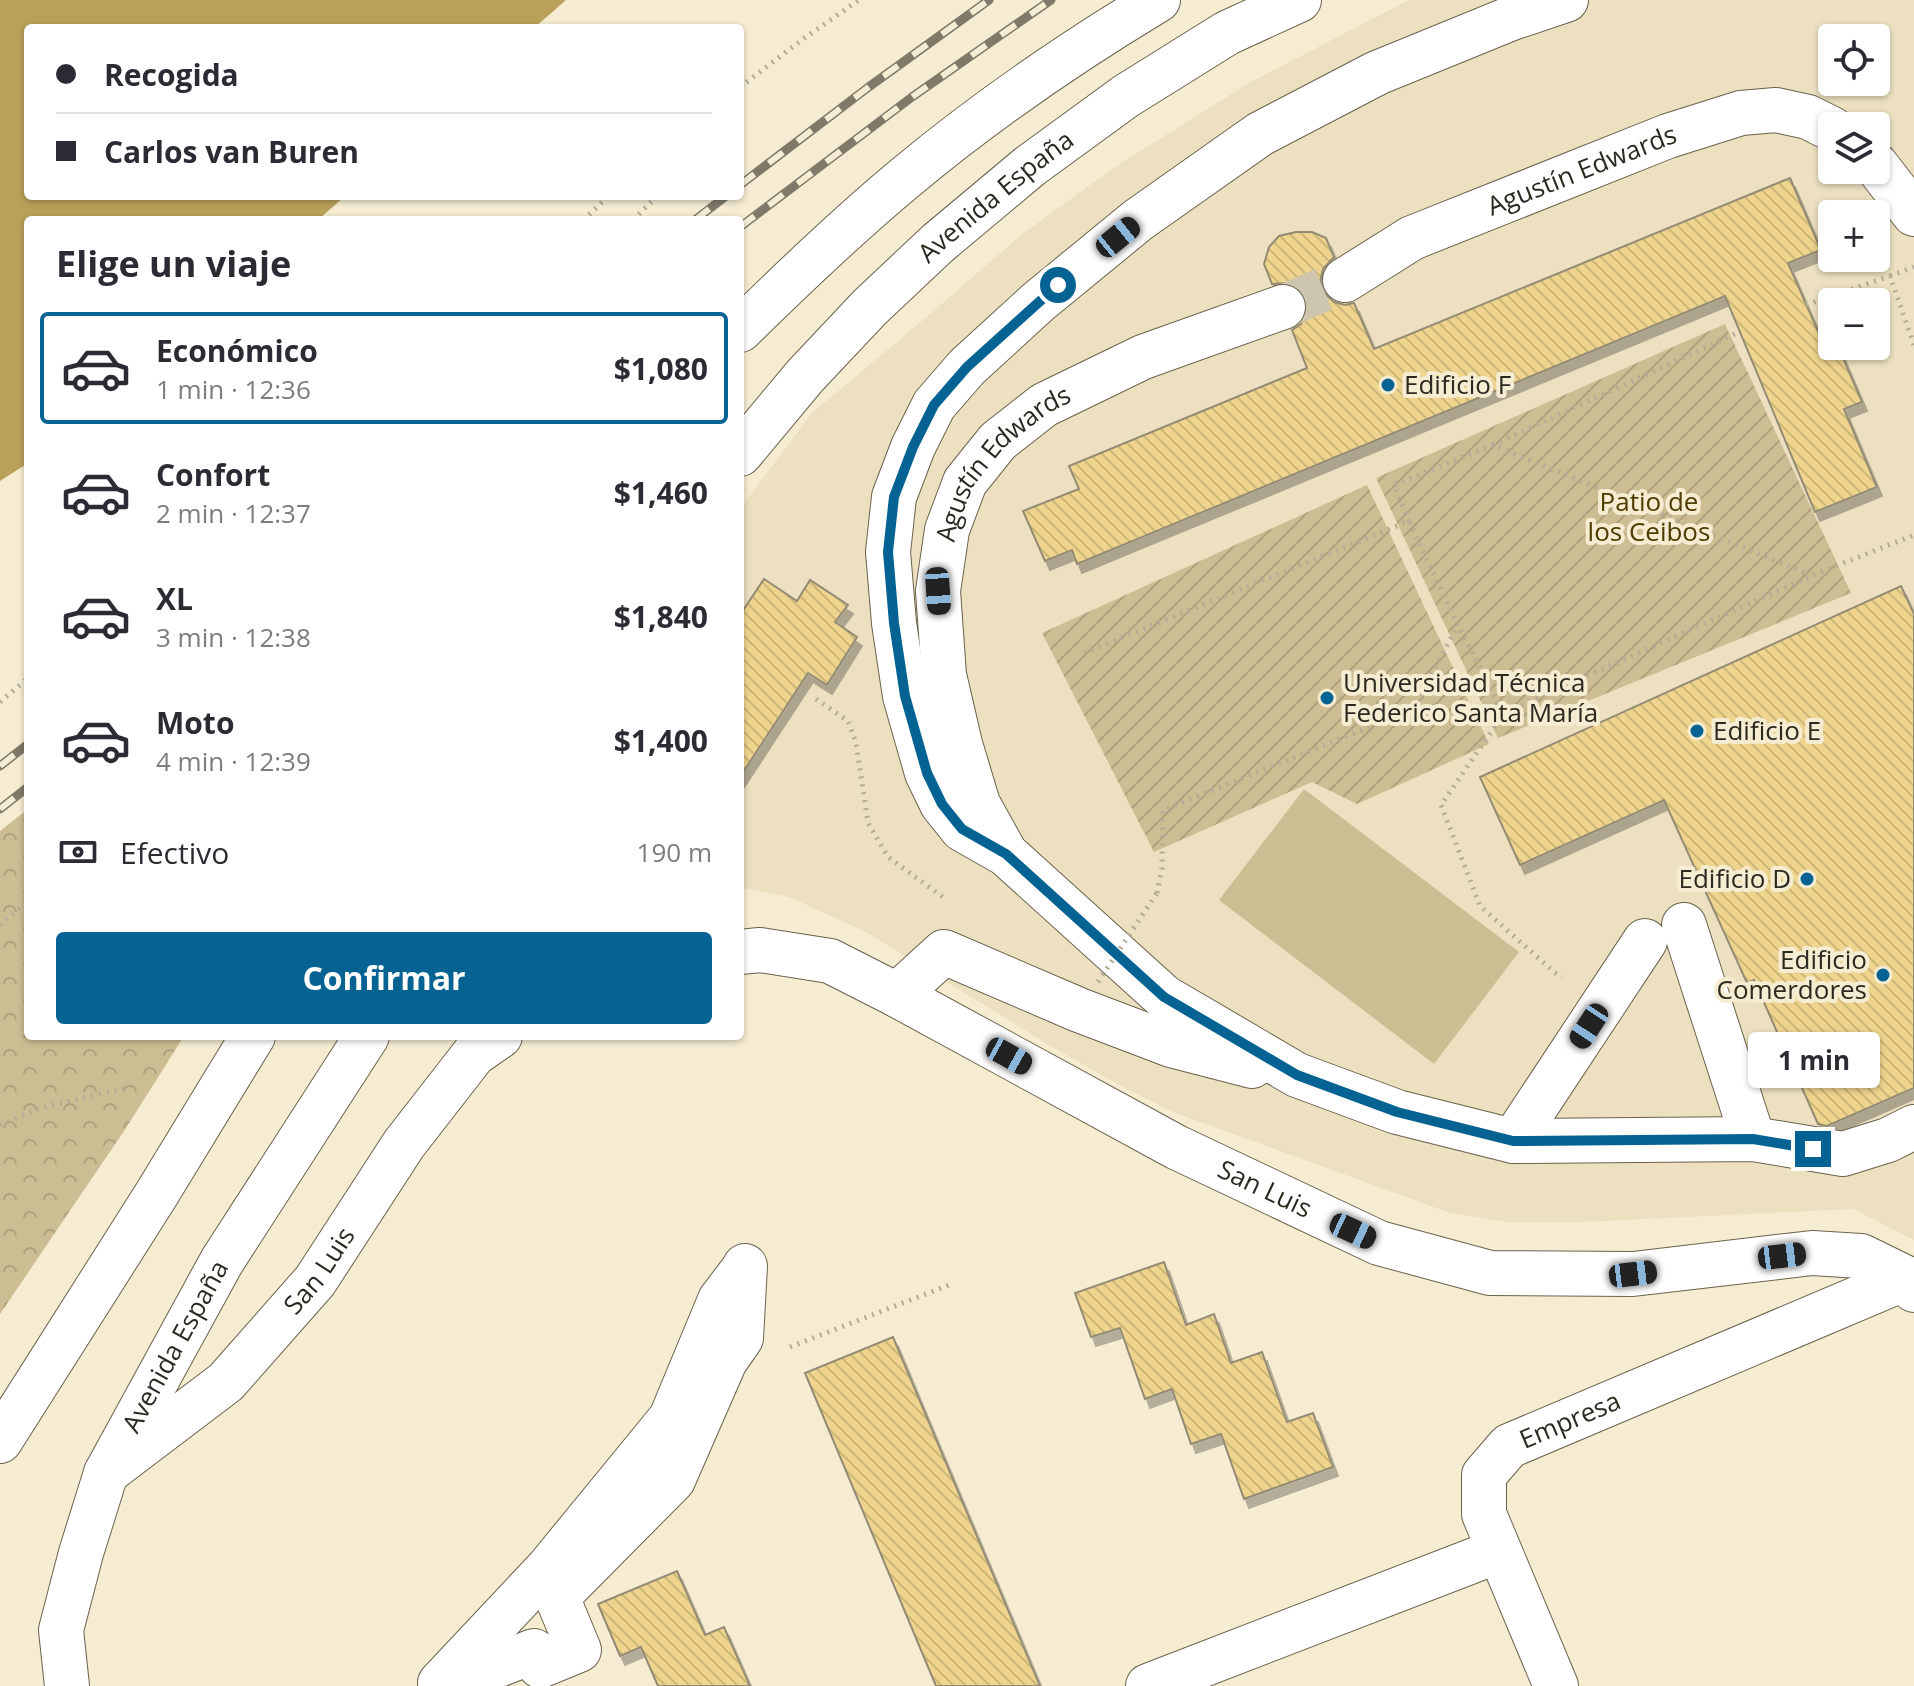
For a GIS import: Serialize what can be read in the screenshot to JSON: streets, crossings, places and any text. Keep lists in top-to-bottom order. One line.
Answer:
{"streets":{"street":["Agustín Edwards","Avenida España","San Luis","Empresa"]},"crossings":[["Avenida España","San Luis"],["San Luis","Empresa"]],"parks":["Patio de los Ceibos"],"places":["Edificio F","Universidad Técnica Federico Santa María","Edificio E","Edificio D","Edificio Comerdores"],"page":{"map_buttons":["+","−"],"banner":["Recogida","Carlos van Buren"],"heading":"Elige un viaje","list":[{"name":"Económico","note":"1 min · 12:36","value":"$1,080"},{"name":"Confort","note":"2 min · 12:37","value":"$1,460"},{"name":"XL","note":"3 min · 12:38","value":"$1,840"},{"name":"Moto","note":"4 min · 12:39","value":"$1,400"}],"pay":["Efectivo","190 m"],"buttons":"Confirmar","bubble":"1 min"}}
